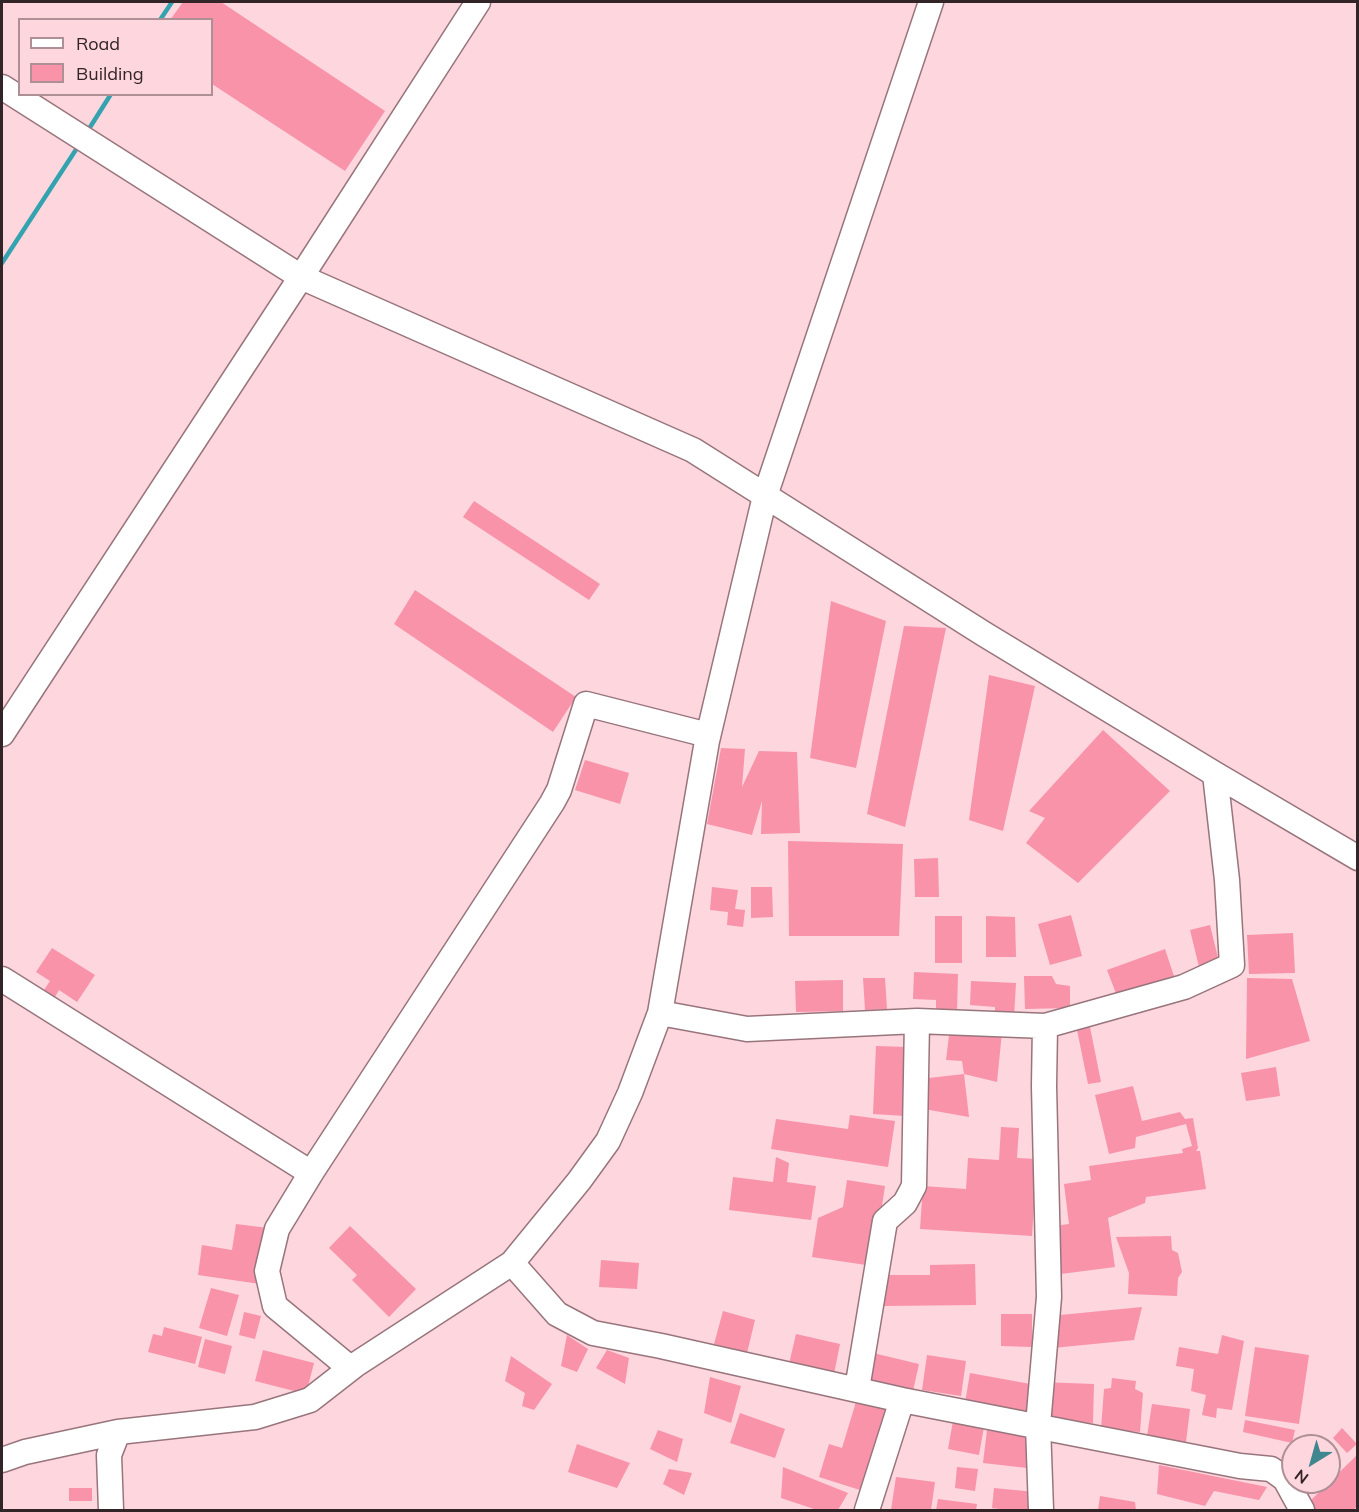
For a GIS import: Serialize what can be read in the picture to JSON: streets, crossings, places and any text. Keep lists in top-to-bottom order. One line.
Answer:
{"legend":["Road","Building"],"north":"bottom left"}
